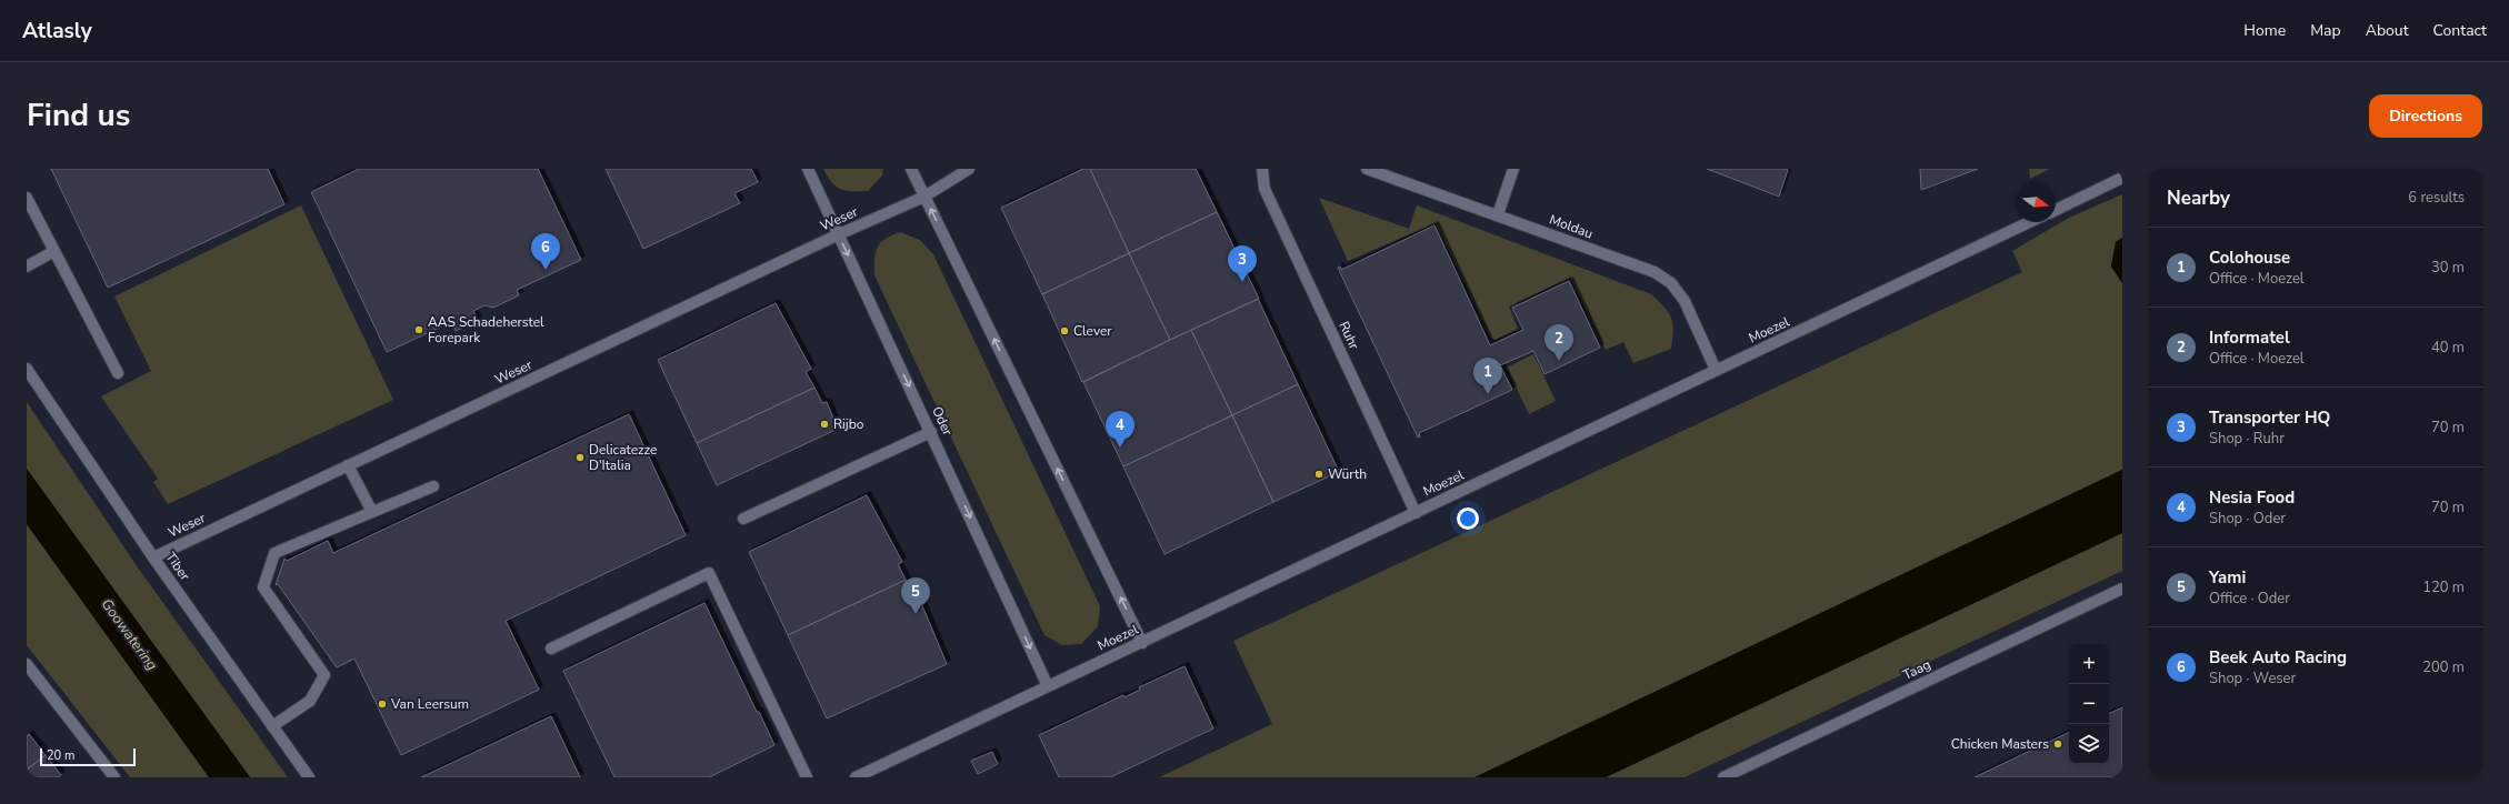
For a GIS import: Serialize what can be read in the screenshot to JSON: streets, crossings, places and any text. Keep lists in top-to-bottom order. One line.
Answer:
{"streets":{"street":["Weser","Moldau","Moezel","Ruhr","Oder","Tiber","Taag"]},"crossings":[["Weser","Oder"],["Weser","Tiber"],["Moldau","Moezel"],["Moezel","Ruhr"],["Moezel","Oder"]],"water":["Goowatering"],"places":["AAS Schadeherstel Forepark","Clever","Rijbo","Delicatezze D'Italia","Würth","Van Leersum","Chicken Masters"],"scale_bar":"20 m","north":"right","page":{"header":"Atlasly","nav":["Home","Map","About","Contact"],"title":"Find us","buttons":"Directions","heading":["Nearby","6 results"],"list":[{"mark":"1","name":"Colohouse","note":"Office · Moezel","value":"30 m"},{"mark":"2","name":"Informatel","note":"Office · Moezel","value":"40 m"},{"mark":"3","name":"Transporter HQ","note":"Shop · Ruhr","value":"70 m"},{"mark":"4","name":"Nesia Food","note":"Shop · Oder","value":"70 m"},{"mark":"5","name":"Yami","note":"Office · Oder","value":"120 m"},{"mark":"6","name":"Beek Auto Racing","note":"Shop · Weser","value":"200 m"}],"pins":["6","3","2","1","4","5"],"map_buttons":["+","−"],"scale":"20 m"}}
